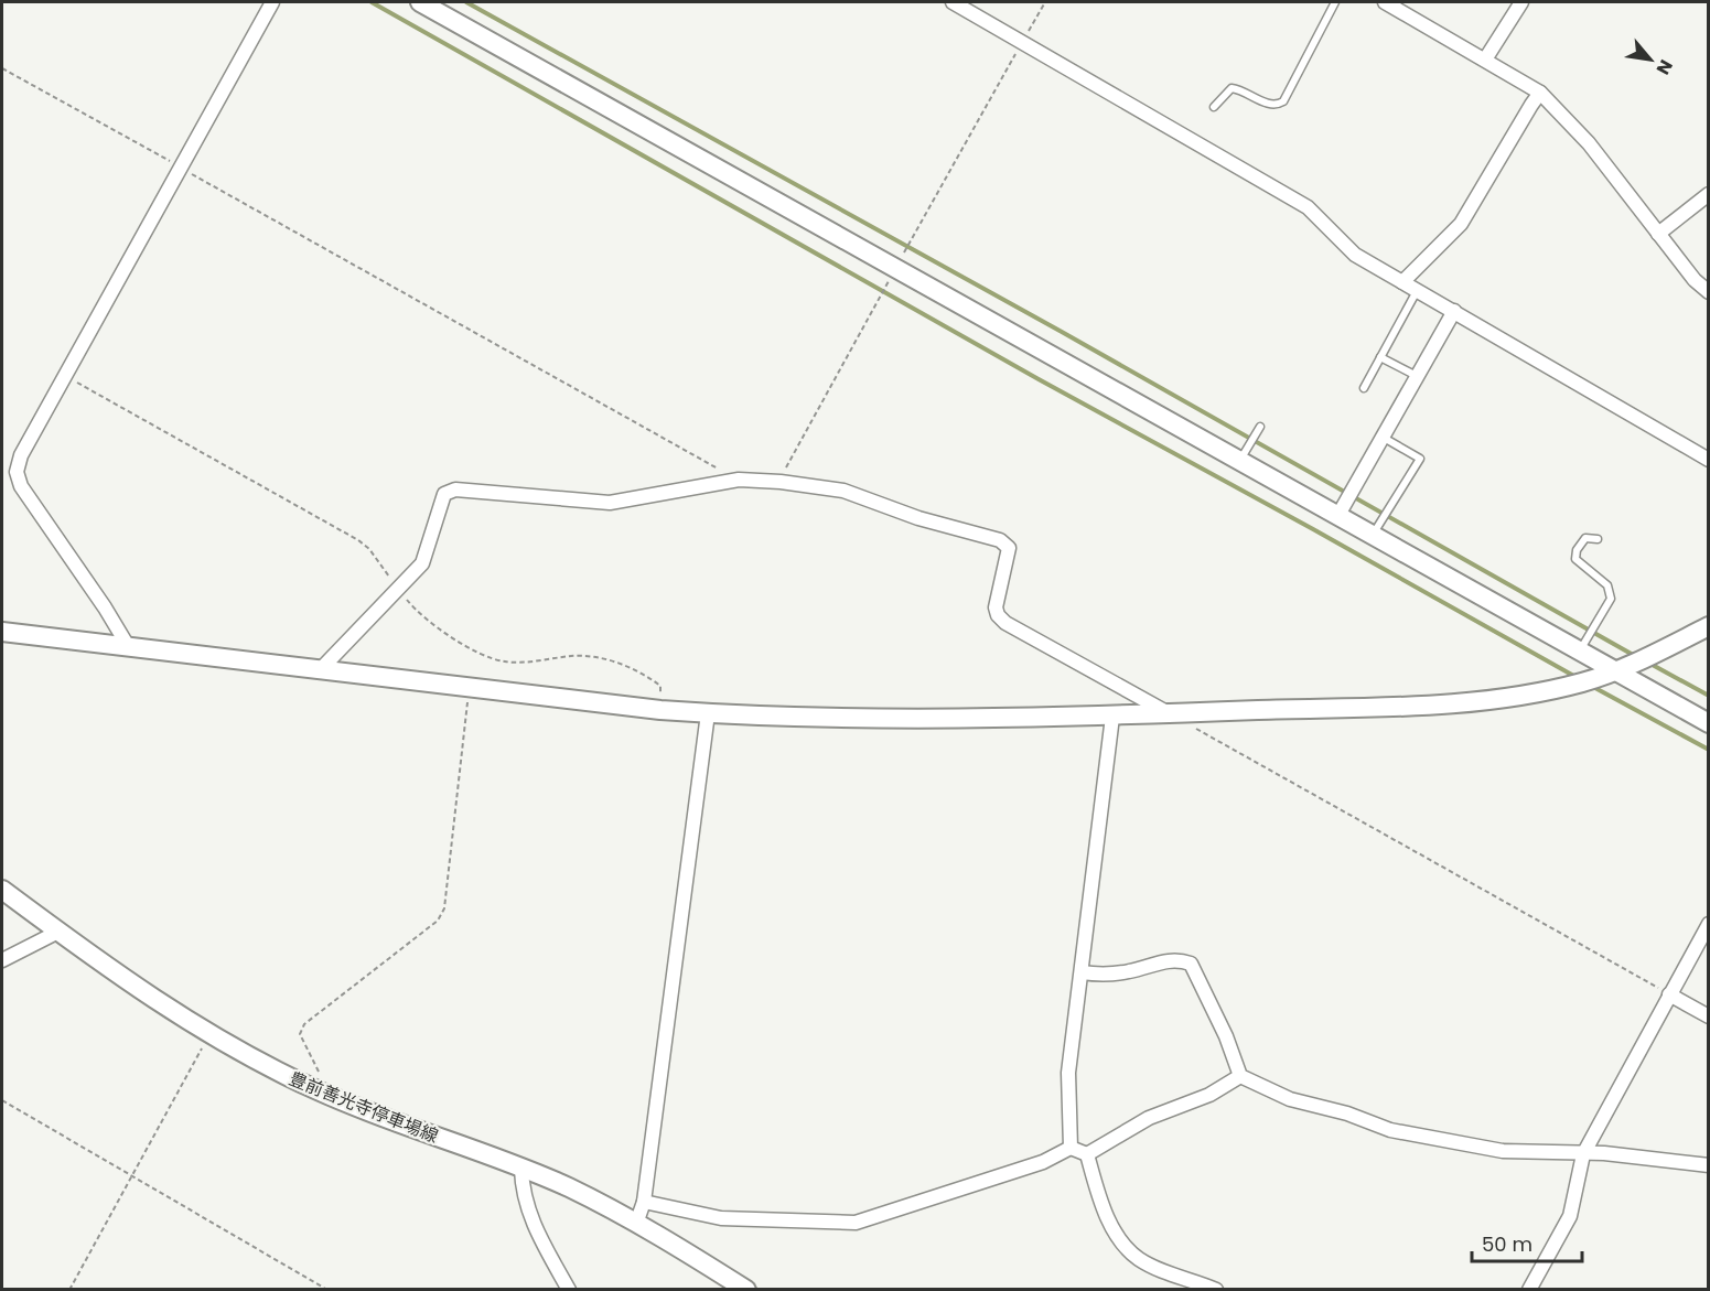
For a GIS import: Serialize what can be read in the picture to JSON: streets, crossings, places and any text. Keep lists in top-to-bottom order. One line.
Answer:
{"streets":{"street":["豊前善光寺停車場線"]},"scale_bar":"50 m","north":"bottom right"}
